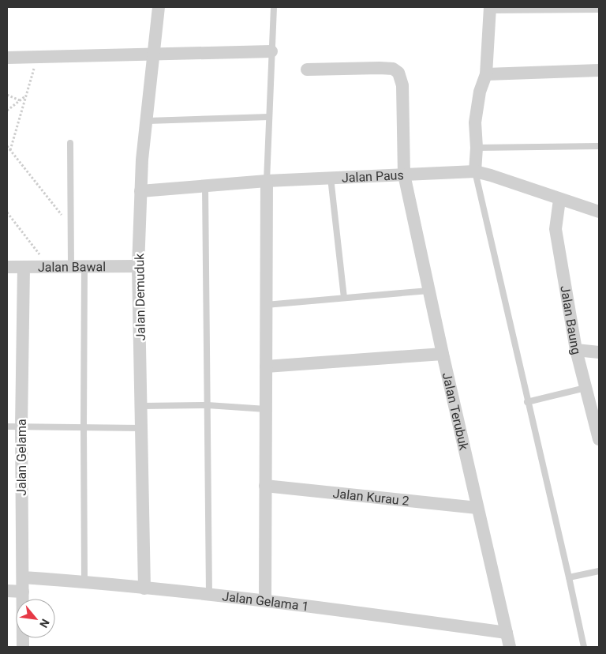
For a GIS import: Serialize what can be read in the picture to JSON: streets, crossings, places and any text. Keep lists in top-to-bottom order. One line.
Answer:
{"streets":{"street":["Jalan Paus","Jalan Bawal","Jalan Demuduk","Jalan Baung","Jalan Terubuk","Jalan Gelama","Jalan Kurau 2","Jalan Gelama 1"]},"crossings":[["Jalan Paus","Jalan Demuduk"],["Jalan Paus","Jalan Baung"],["Jalan Paus","Jalan Terubuk"],["Jalan Bawal","Jalan Demuduk"],["Jalan Bawal","Jalan Gelama"],["Jalan Demuduk","Jalan Gelama 1"],["Jalan Terubuk","Jalan Kurau 2"],["Jalan Terubuk","Jalan Gelama 1"],["Jalan Gelama","Jalan Gelama 1"]],"north":"bottom right"}
